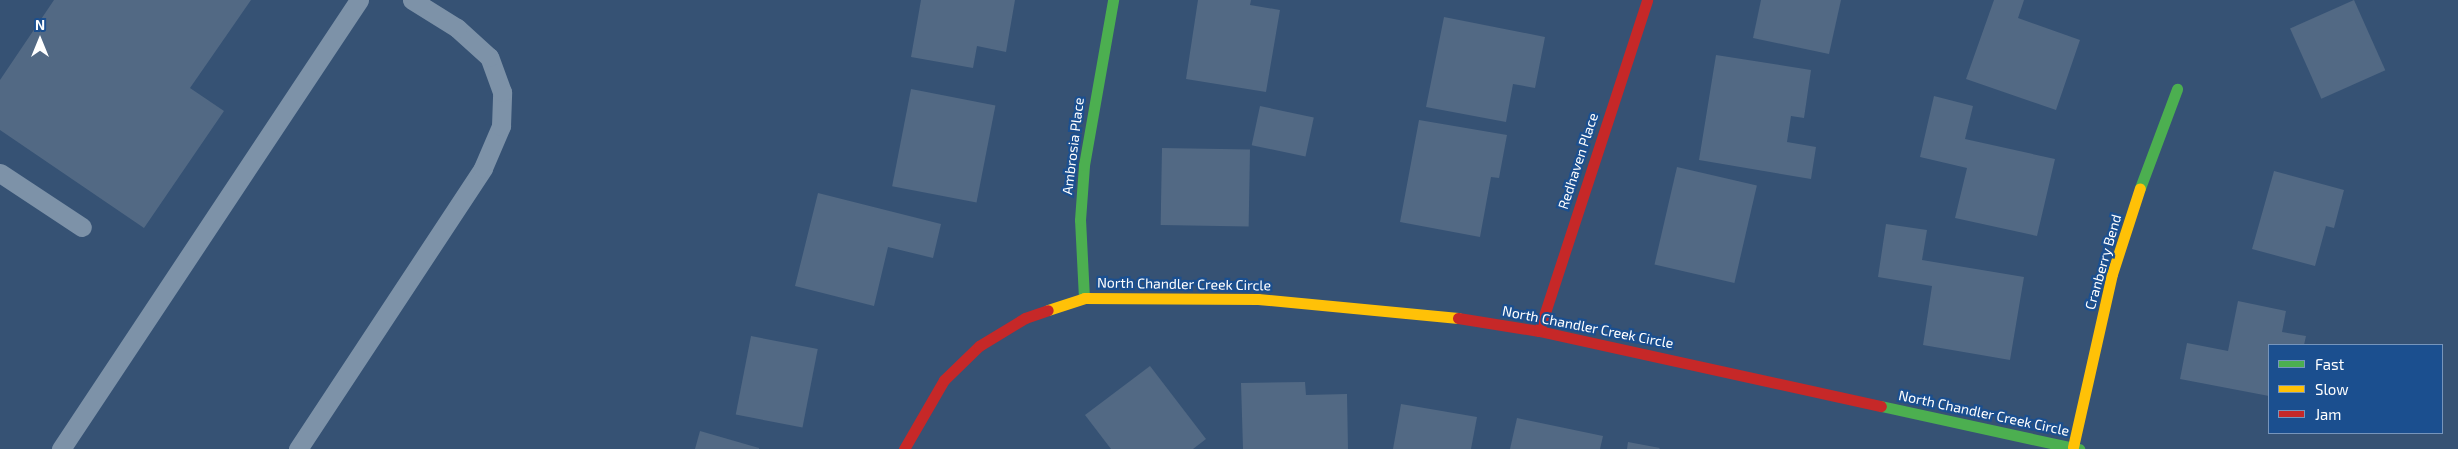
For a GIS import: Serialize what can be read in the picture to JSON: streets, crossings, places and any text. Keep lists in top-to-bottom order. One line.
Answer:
{"streets":{"street":["Ambrosia Place","Redhaven Place","Cranberry Bend","North Chandler Creek Circle"]},"crossings":[["Ambrosia Place","North Chandler Creek Circle"],["Redhaven Place","North Chandler Creek Circle"],["Cranberry Bend","North Chandler Creek Circle"]],"legend":["Fast","Slow","Jam"],"north":"top"}
